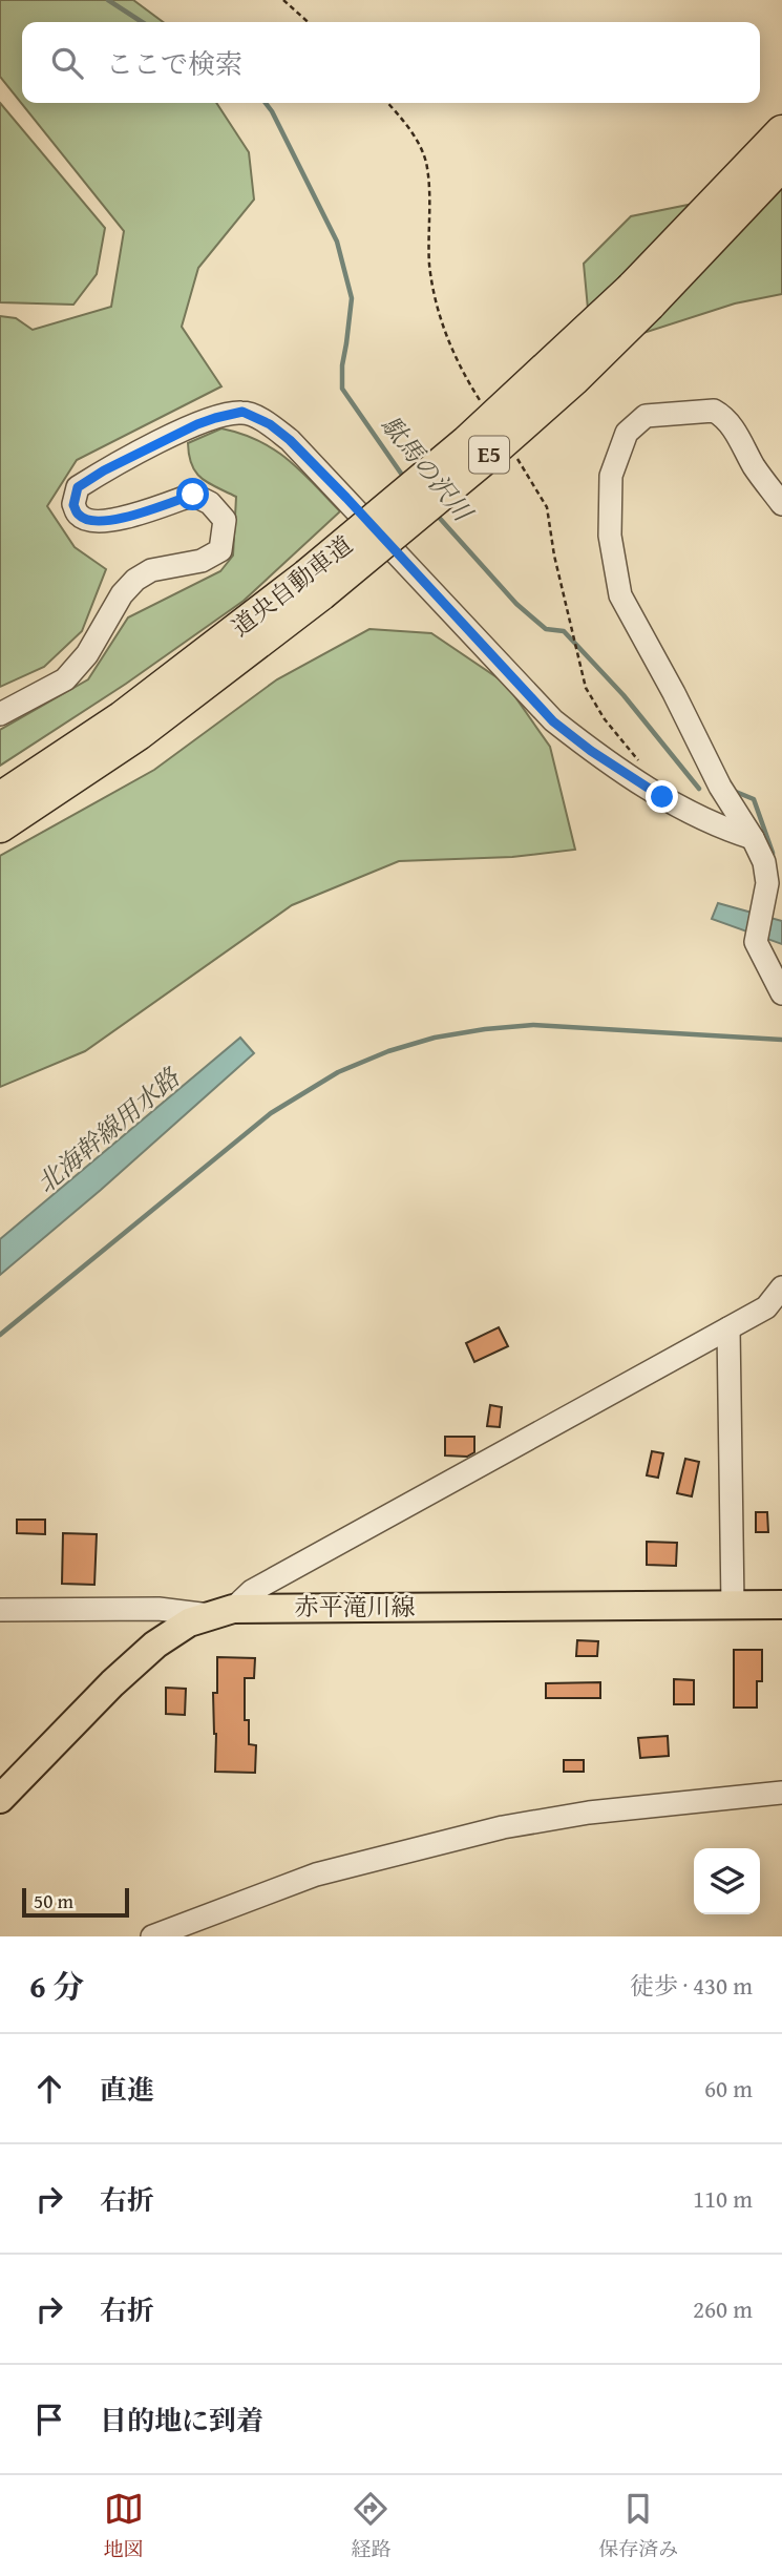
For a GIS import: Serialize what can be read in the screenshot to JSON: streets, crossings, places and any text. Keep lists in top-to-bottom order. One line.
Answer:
{"streets":{"highway":["E5","道央自動車道"],"main road":["赤平滝川線"]},"water":["駄馬の沢川","北海幹線用水路"],"scale_bar":"50 m","page":{"search":"ここで検索","scale":"50 m","heading":["6 分","徒歩 · 430 m"],"list":[["直進","60 m"],["右折","110 m"],["右折","260 m"],"目的地に到着"],"nav":["地図","経路","保存済み"]}}
